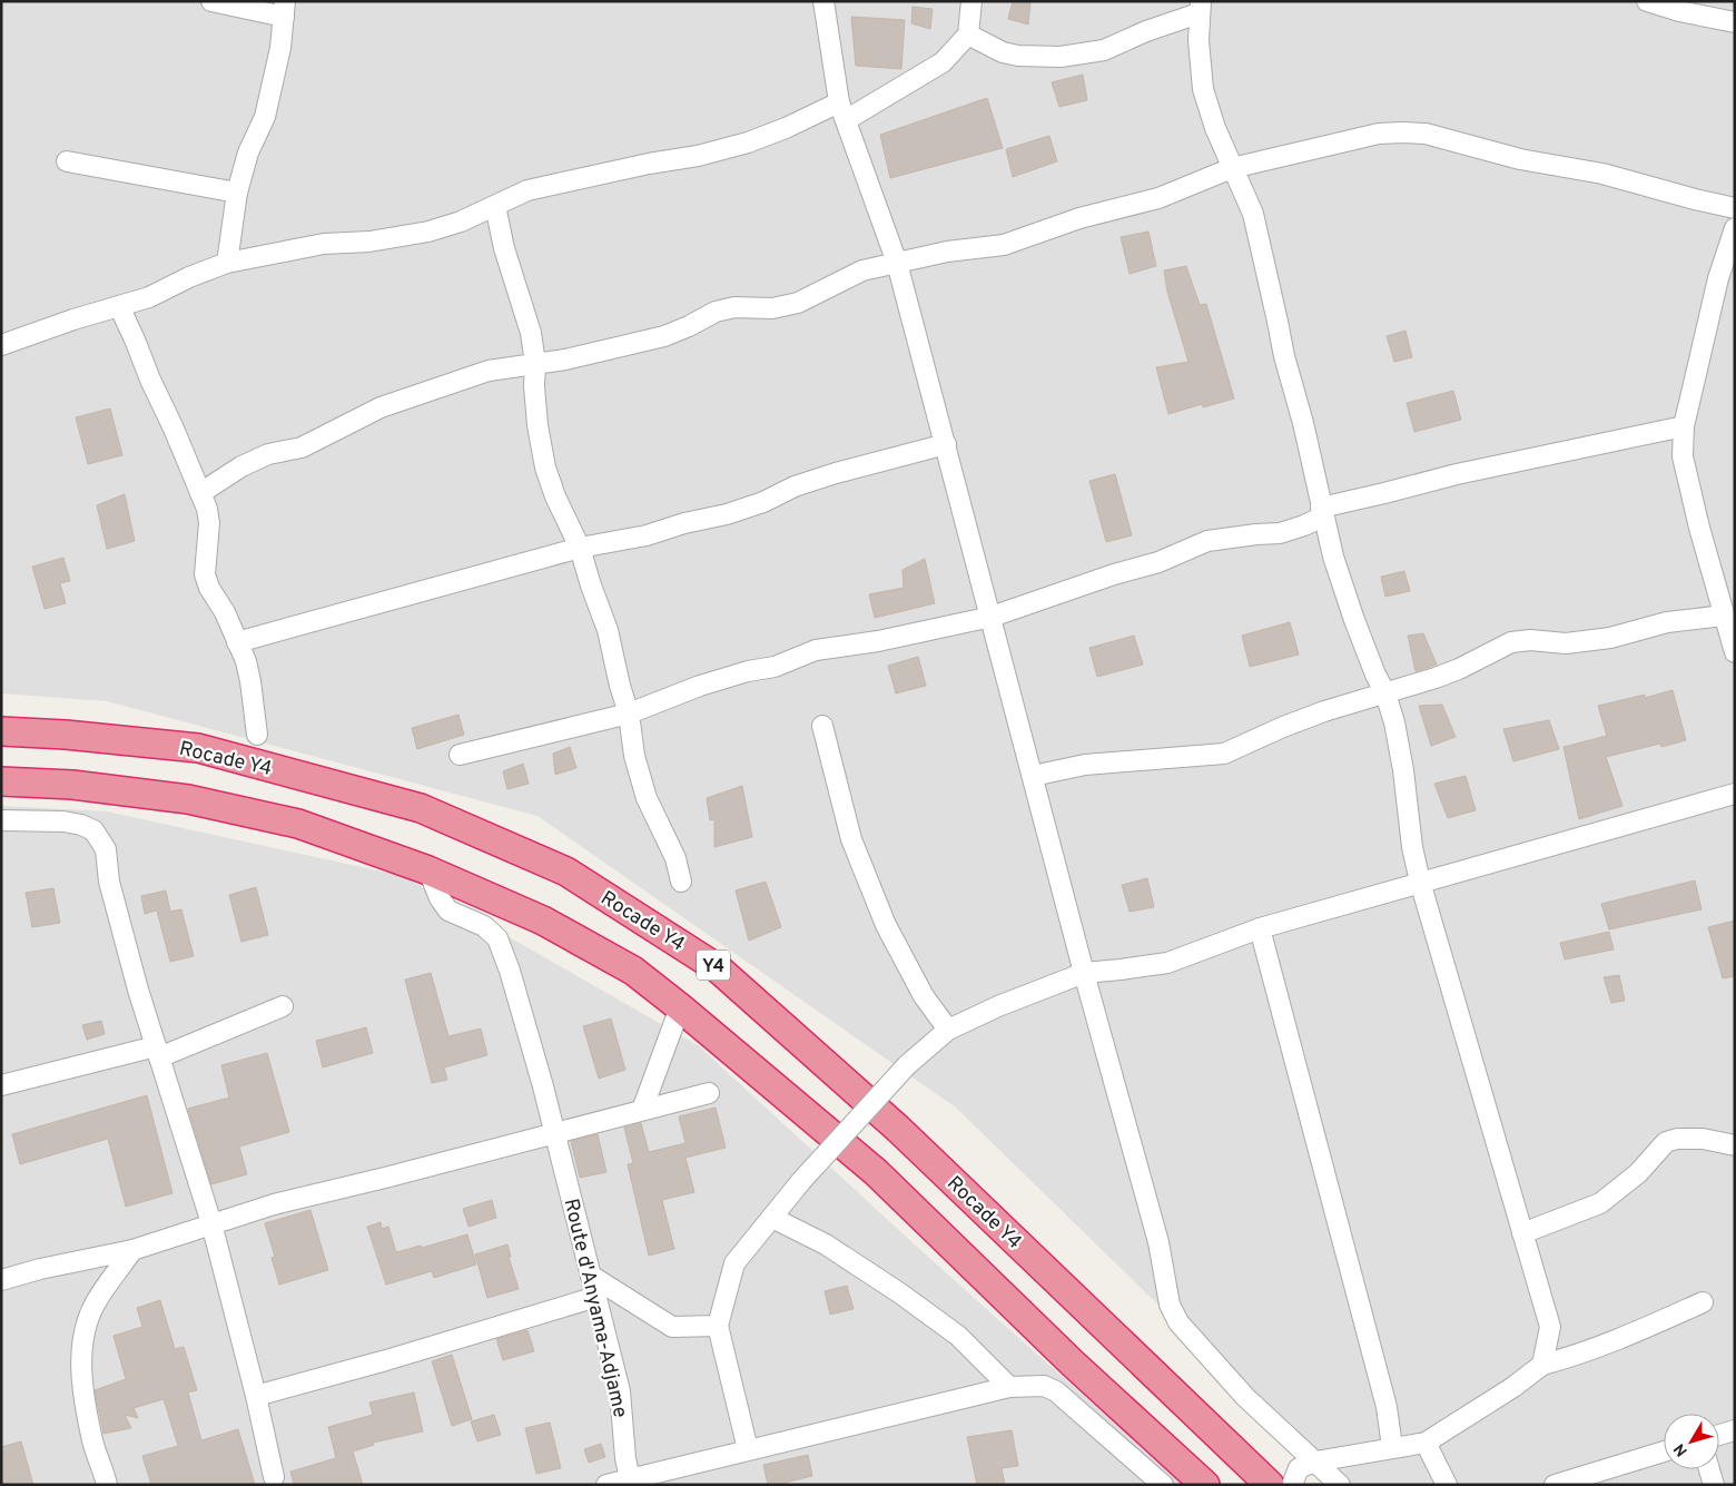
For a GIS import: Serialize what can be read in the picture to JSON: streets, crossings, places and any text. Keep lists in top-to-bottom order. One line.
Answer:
{"streets":{"highway":["Rocade Y4","Y4"],"street":["Route d'Anyama-Adjame"]},"north":"bottom left"}
